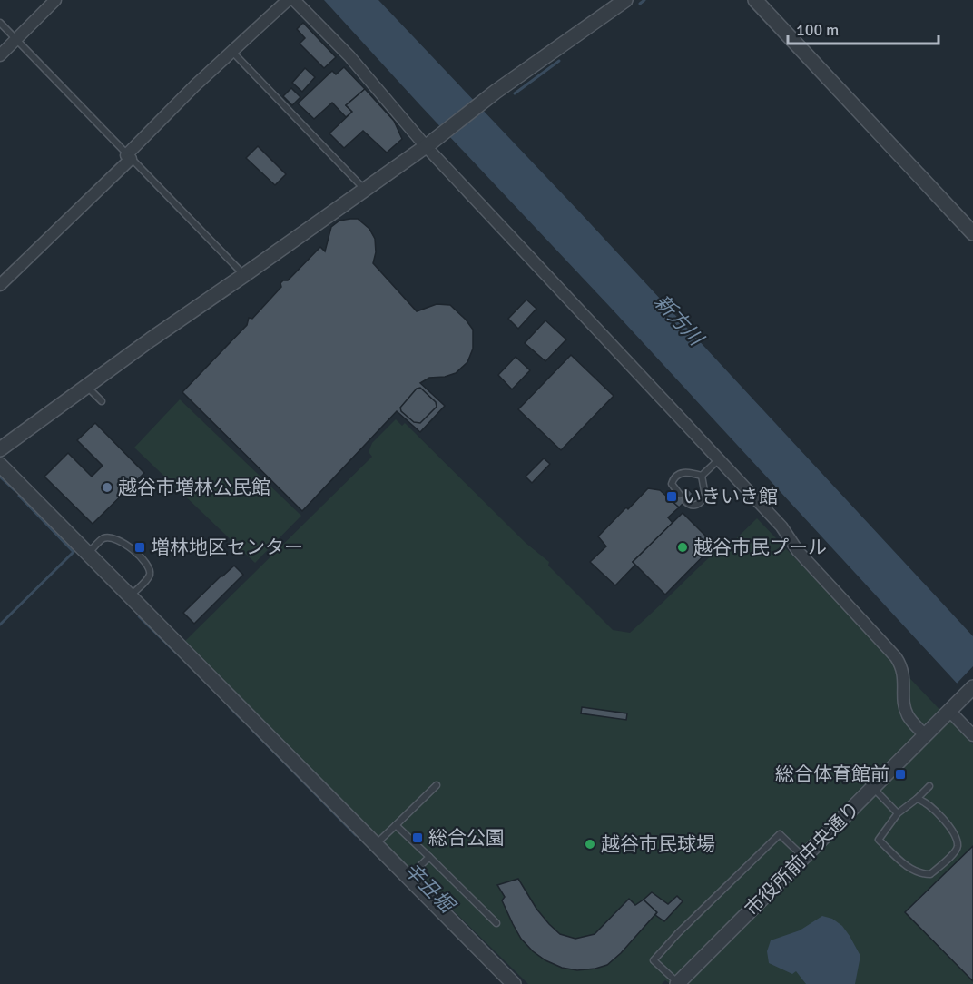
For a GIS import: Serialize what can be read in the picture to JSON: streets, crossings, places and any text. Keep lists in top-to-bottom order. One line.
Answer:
{"streets":{"street":["市役所前中央通り"]},"water":["新方川","辛丑堀"],"places":{"other":["越谷市増林公民館","越谷市民プール","越谷市民球場"],"transit":["いきいき館","増林地区センター","総合体育館前","総合公園"]},"scale_bar":"100 m"}
